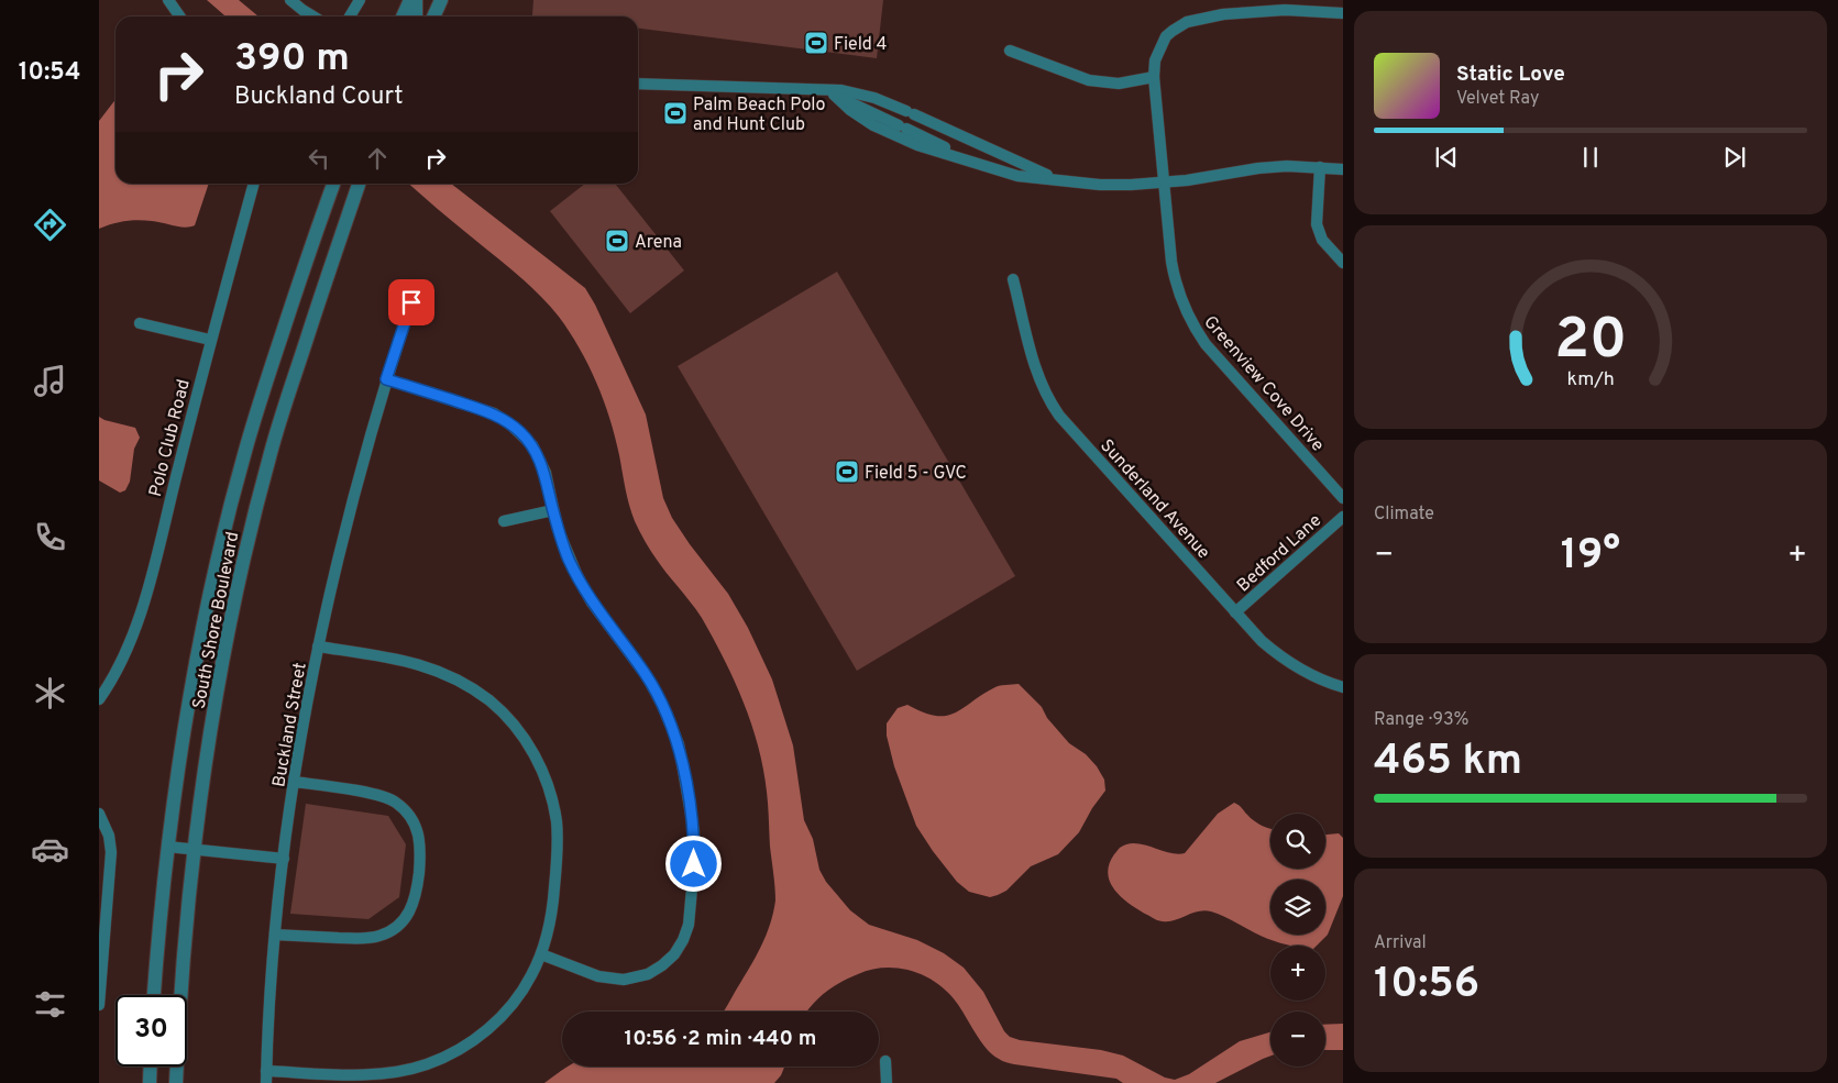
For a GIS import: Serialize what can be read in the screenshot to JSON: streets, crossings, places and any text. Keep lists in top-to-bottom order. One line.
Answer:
{"streets":{"street":["Greenview Cove Drive","Polo Club Road","Sunderland Avenue","Bedford Lane","South Shore Boulevard","Buckland Street"]},"crossings":[["Sunderland Avenue","Bedford Lane"]],"places":{"sports":["Field 4","Palm Beach Polo and Hunt Club","Arena","Field 5 - GVC"]},"page":{"tabs":"10:54","turn":["390 m","Buckland Court"],"song":["Static Love","Velvet Ray"],"tile":["Climate",["Range · 93%","465 km"],["Arrival","10:56"]],"heat":["−","19°","+"],"map_buttons":["+","−"],"limit":"30","trip":"10:56 · 2 min · 440 m","gauge":["20","km/h"]}}
